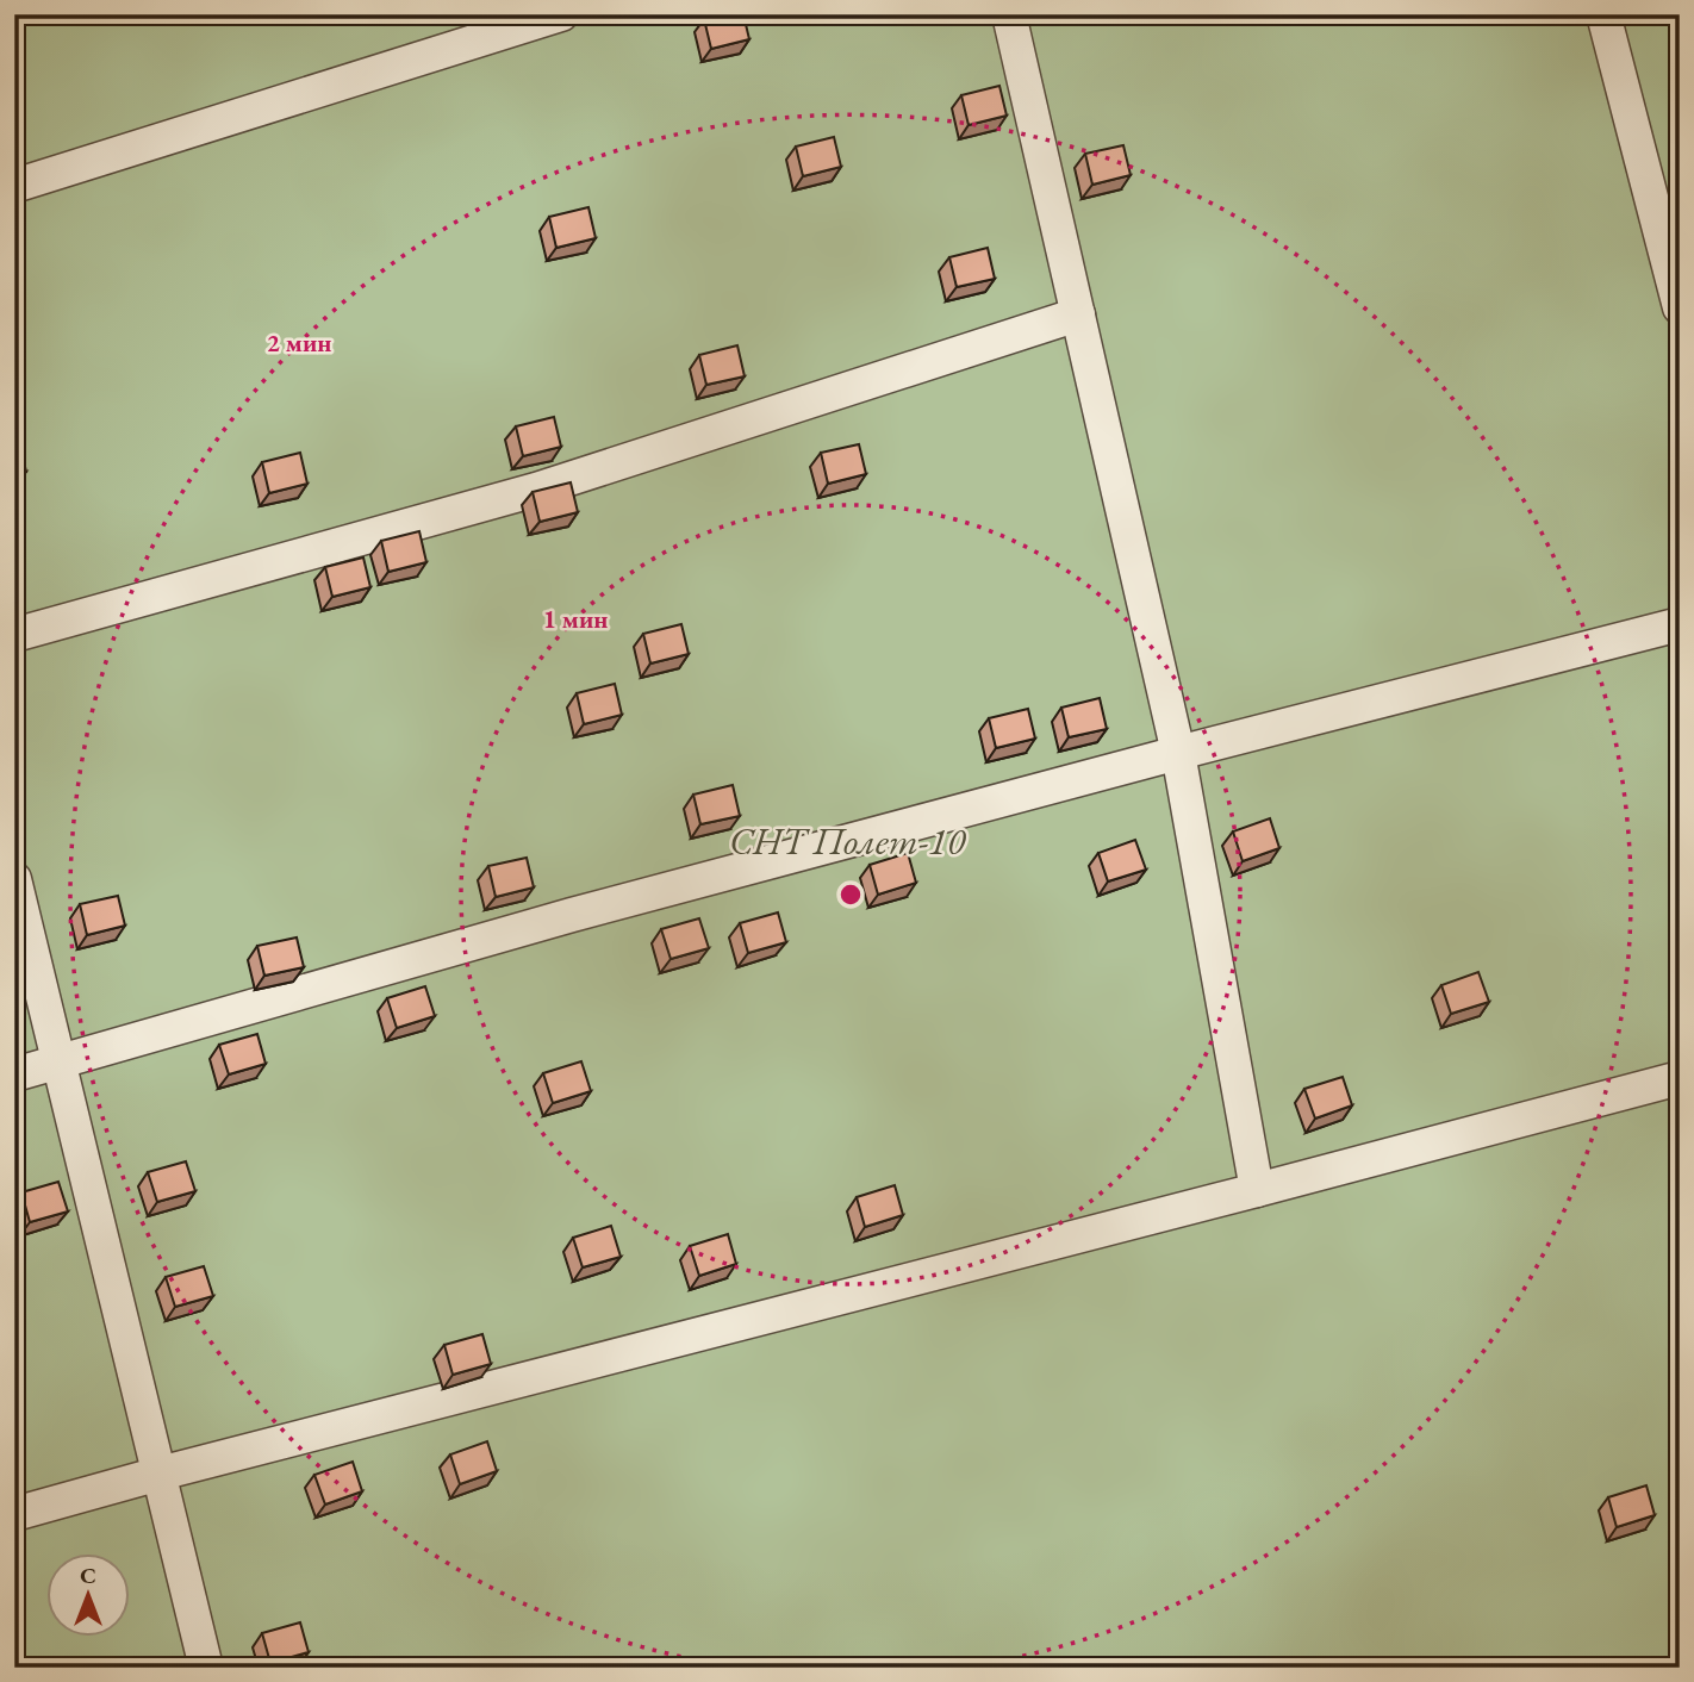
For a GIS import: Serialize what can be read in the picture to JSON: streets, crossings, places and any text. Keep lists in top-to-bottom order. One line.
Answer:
{"parks":["СНТ Полет-10"],"north":"top","rings":["2 мин","1 мин"]}
